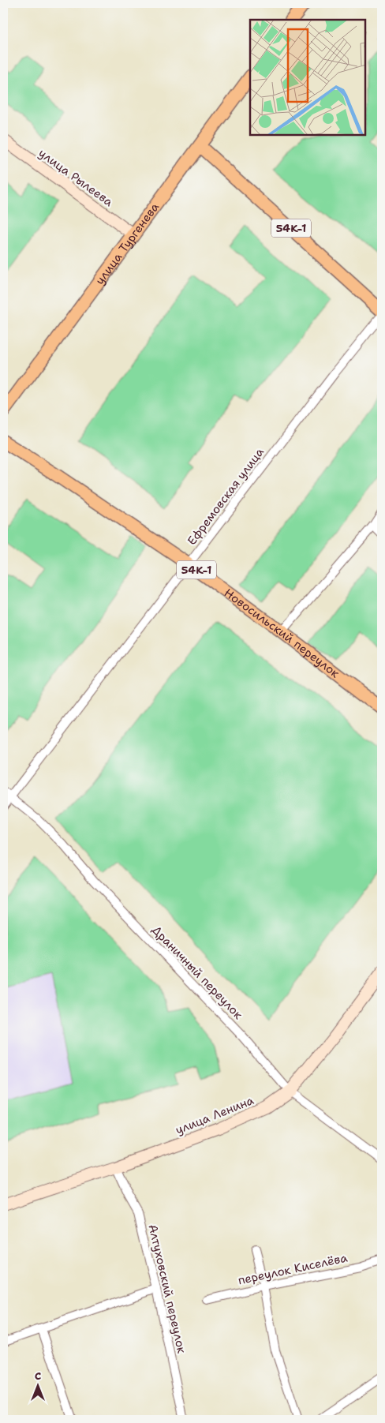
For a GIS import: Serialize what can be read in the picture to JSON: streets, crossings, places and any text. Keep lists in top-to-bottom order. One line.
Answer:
{"streets":{"main road":["улица Рылеева","54К-1","улица Тургенева","Новосильский переулок","улица Ленина"],"street":["Ефремовская улица","Драничный переулок","переулок Киселёва","Алтуховский переулок"]},"crossings":[["улица Рылеева","улица Тургенева"],["54К-1","улица Тургенева"],["Ефремовская улица","Новосильский переулок"],["Ефремовская улица","Драничный переулок"],["Драничный переулок","улица Ленина"],["улица Ленина","Алтуховский переулок"]],"north":"top"}
